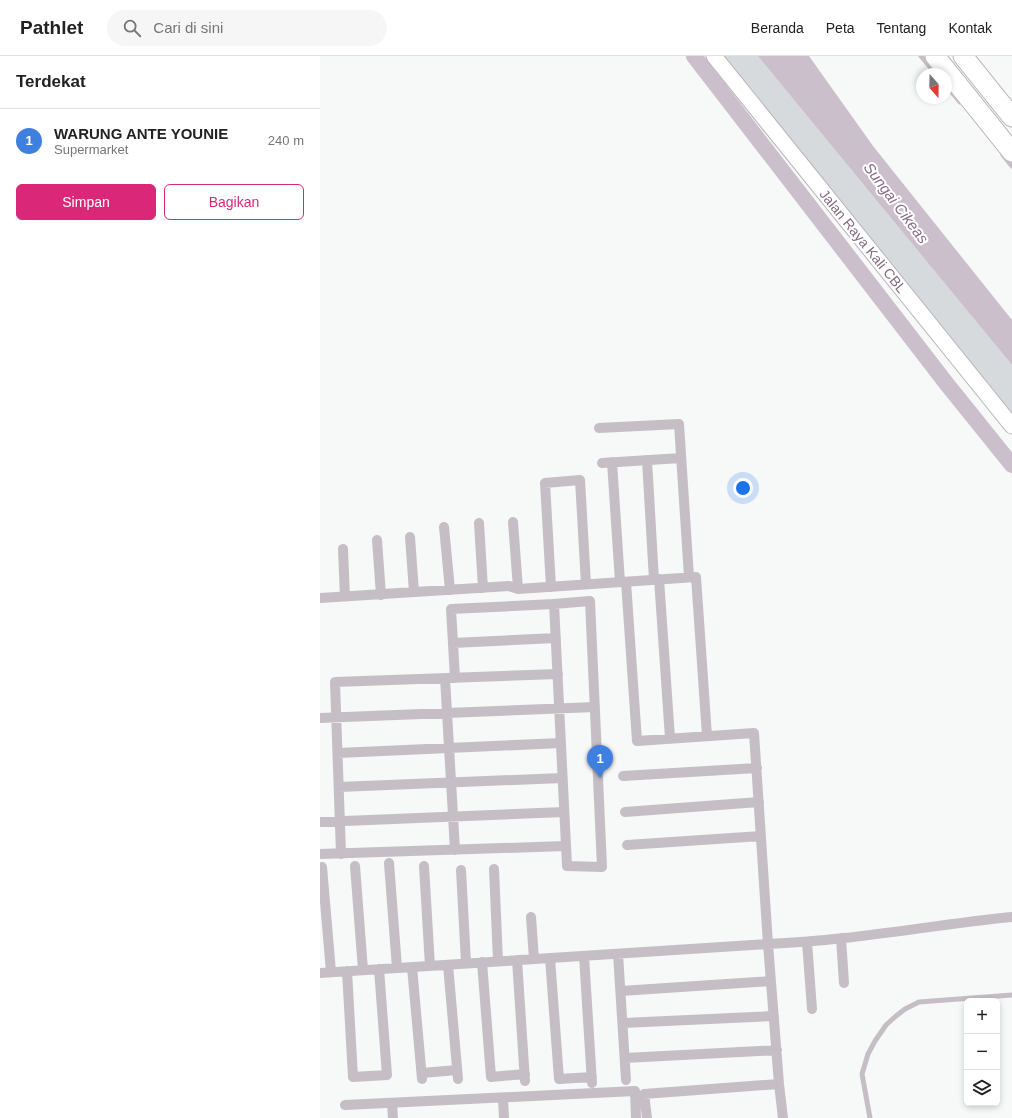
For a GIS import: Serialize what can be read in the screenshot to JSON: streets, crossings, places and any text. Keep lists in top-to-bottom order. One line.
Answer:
{"streets":{"main road":["Jalan Raya Kali CBL"]},"water":["Sungai Cikeas"],"north":"bottom","page":{"header":"Pathlet","search":"Cari di sini","nav":["Beranda","Peta","Tentang","Kontak"],"heading":"Terdekat","list":[{"mark":"1","name":"WARUNG ANTE YOUNIE","note":"Supermarket","value":"240 m"}],"buttons":["Simpan","Bagikan"],"pins":"1","map_buttons":["+","−"]}}
